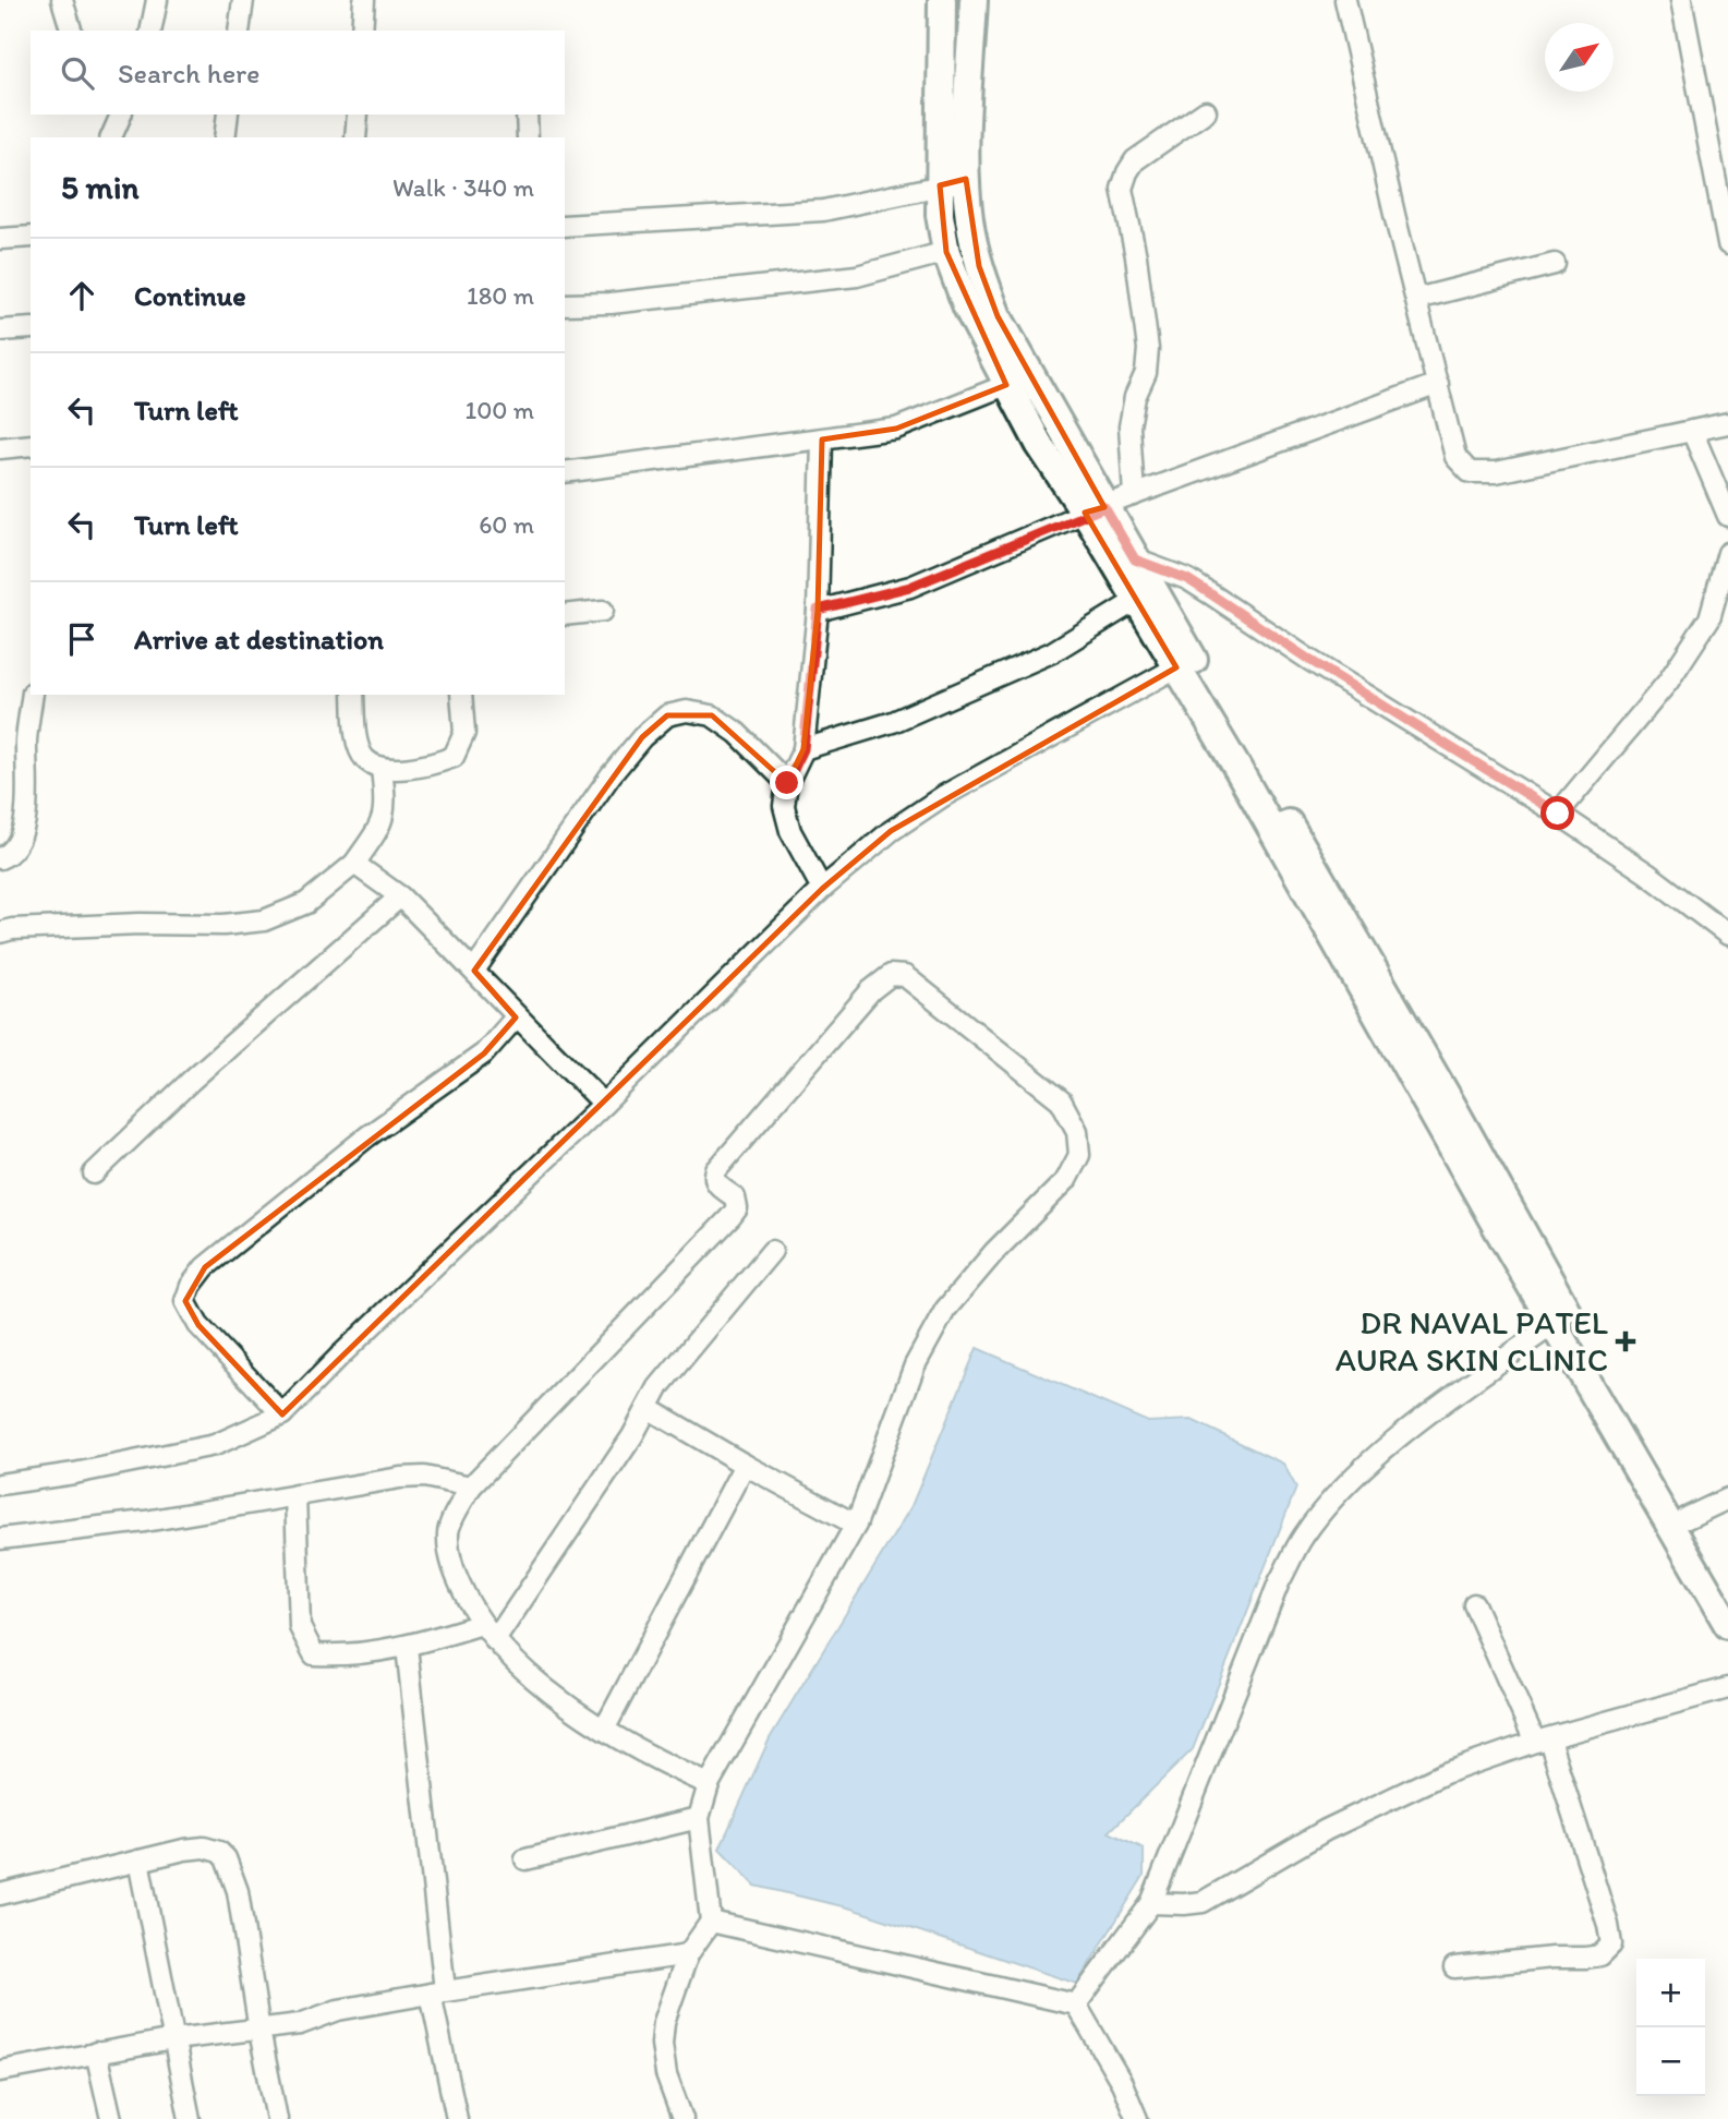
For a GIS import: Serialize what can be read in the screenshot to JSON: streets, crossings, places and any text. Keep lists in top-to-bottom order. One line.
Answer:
{"places":{"health":["DR NAVAL PATEL AURA SKIN CLINIC"]},"north":"top right","page":{"search":"Search here","heading":["5 min","Walk · 340 m"],"list":[["Continue","180 m"],["Turn left","100 m"],["Turn left","60 m"],"Arrive at destination"],"map_buttons":["+","−"]}}
